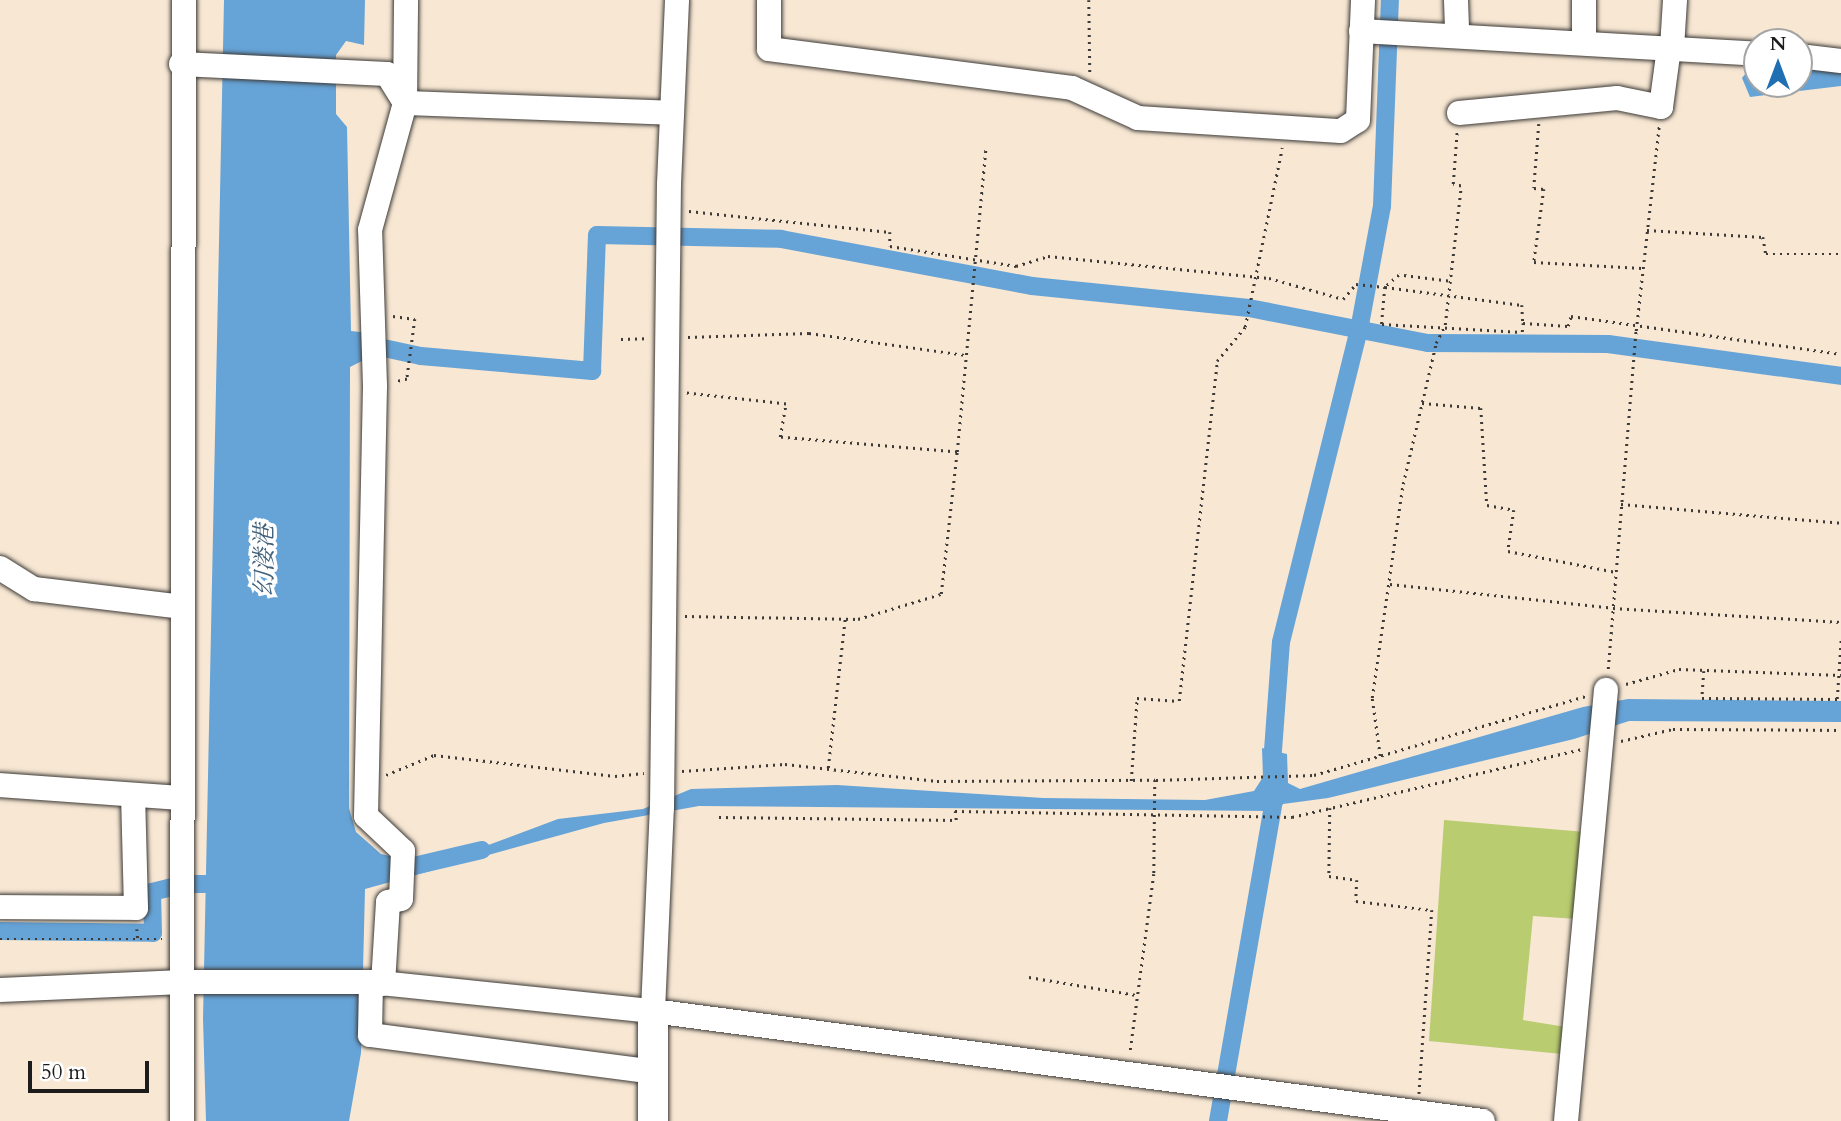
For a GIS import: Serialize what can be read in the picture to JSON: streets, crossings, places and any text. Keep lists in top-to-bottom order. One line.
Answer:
{"water":["幻溇港"],"scale_bar":"50 m","north":"top"}
